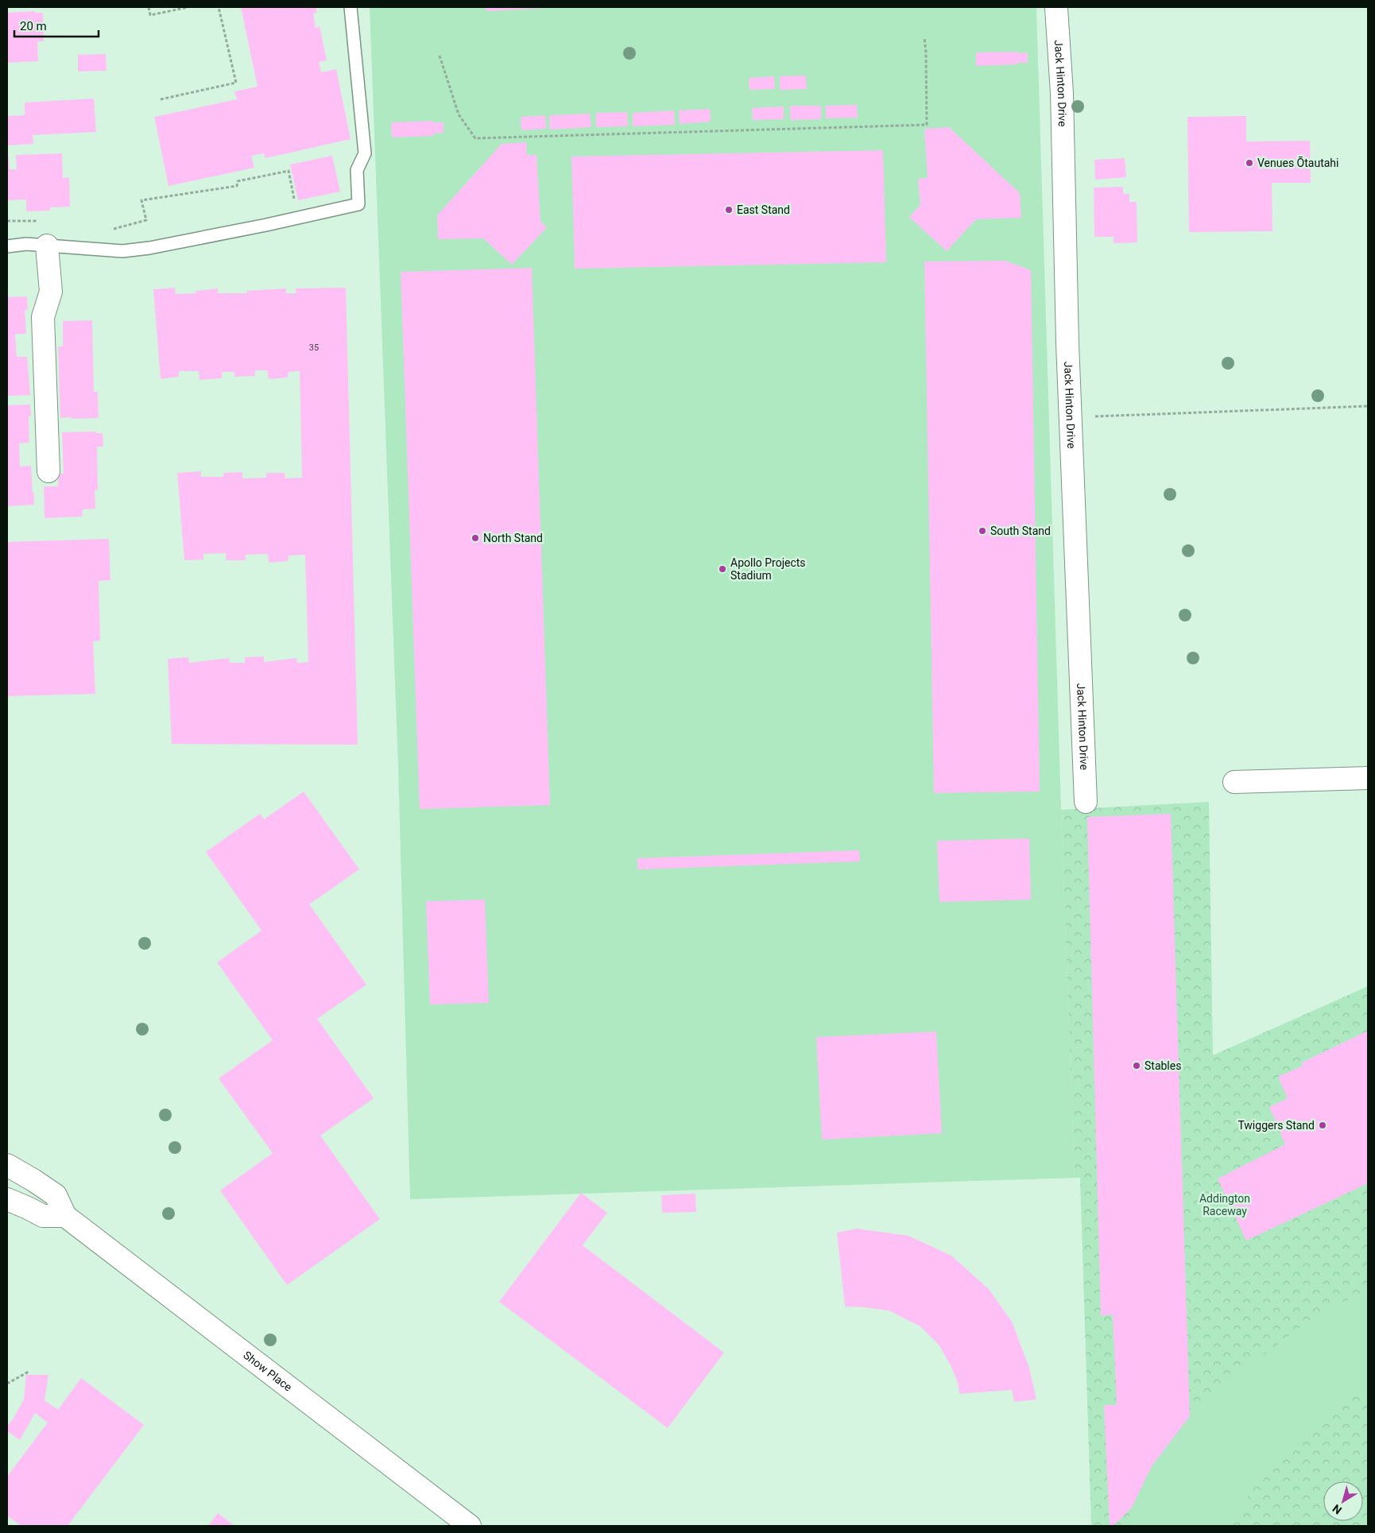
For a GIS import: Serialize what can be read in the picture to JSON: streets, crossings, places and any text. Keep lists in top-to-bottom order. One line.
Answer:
{"streets":{"street":["Jack Hinton Drive","Show Place"]},"parks":["Addington Raceway"],"places":["Venues Ōtautahi","East Stand","South Stand","North Stand","Apollo Projects Stadium","Stables","Twiggers Stand"],"house_numbers":["35"],"scale_bar":"20 m","north":"bottom left"}
